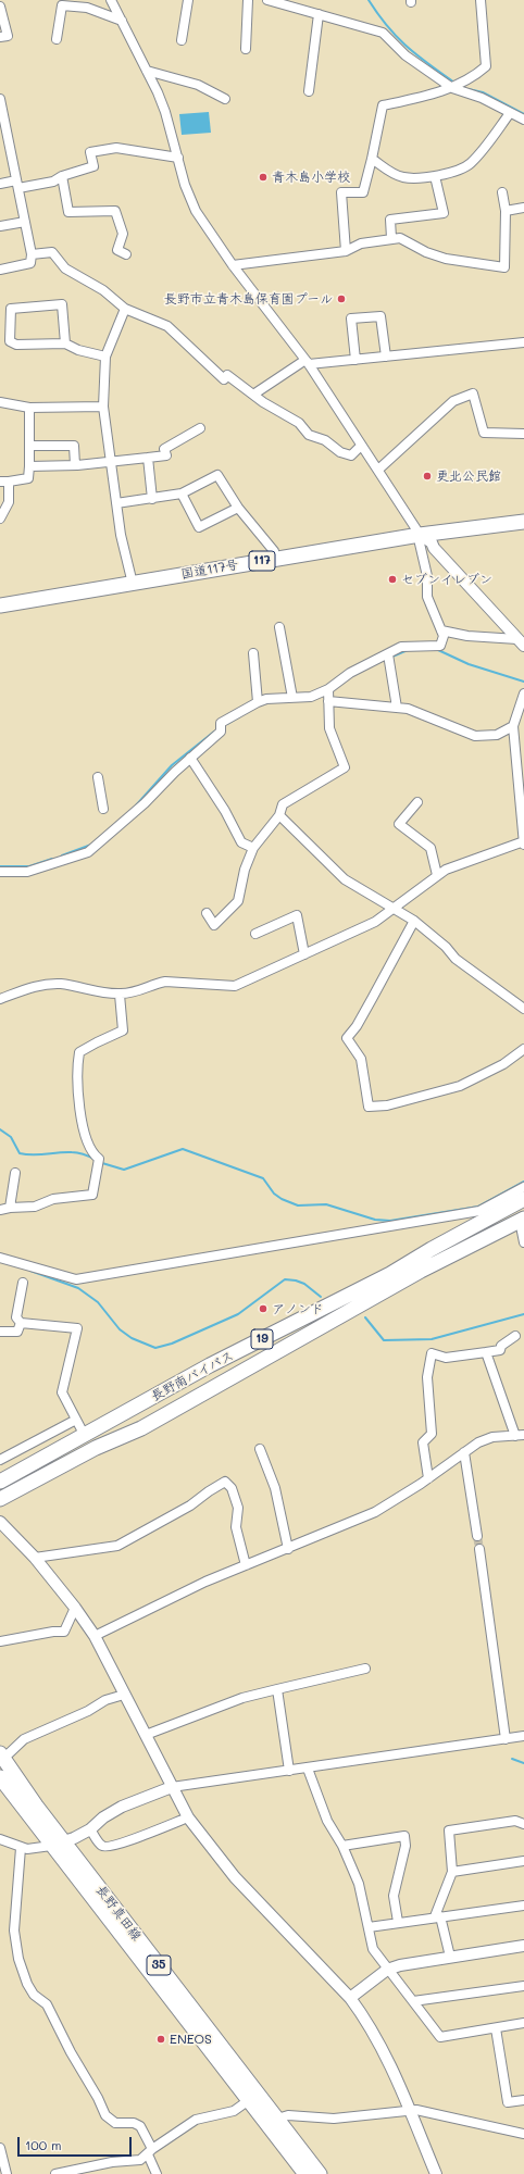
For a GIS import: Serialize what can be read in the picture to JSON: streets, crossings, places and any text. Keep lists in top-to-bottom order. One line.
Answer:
{"streets":{"main road":["117","国道117号","19","長野南バイパス","長野真田線","35"]},"places":["青木島小学校","長野市立青木島保育園プール","更北公民館","セブンイレブン","アノンド","ENEOS"],"scale_bar":"100 m"}
